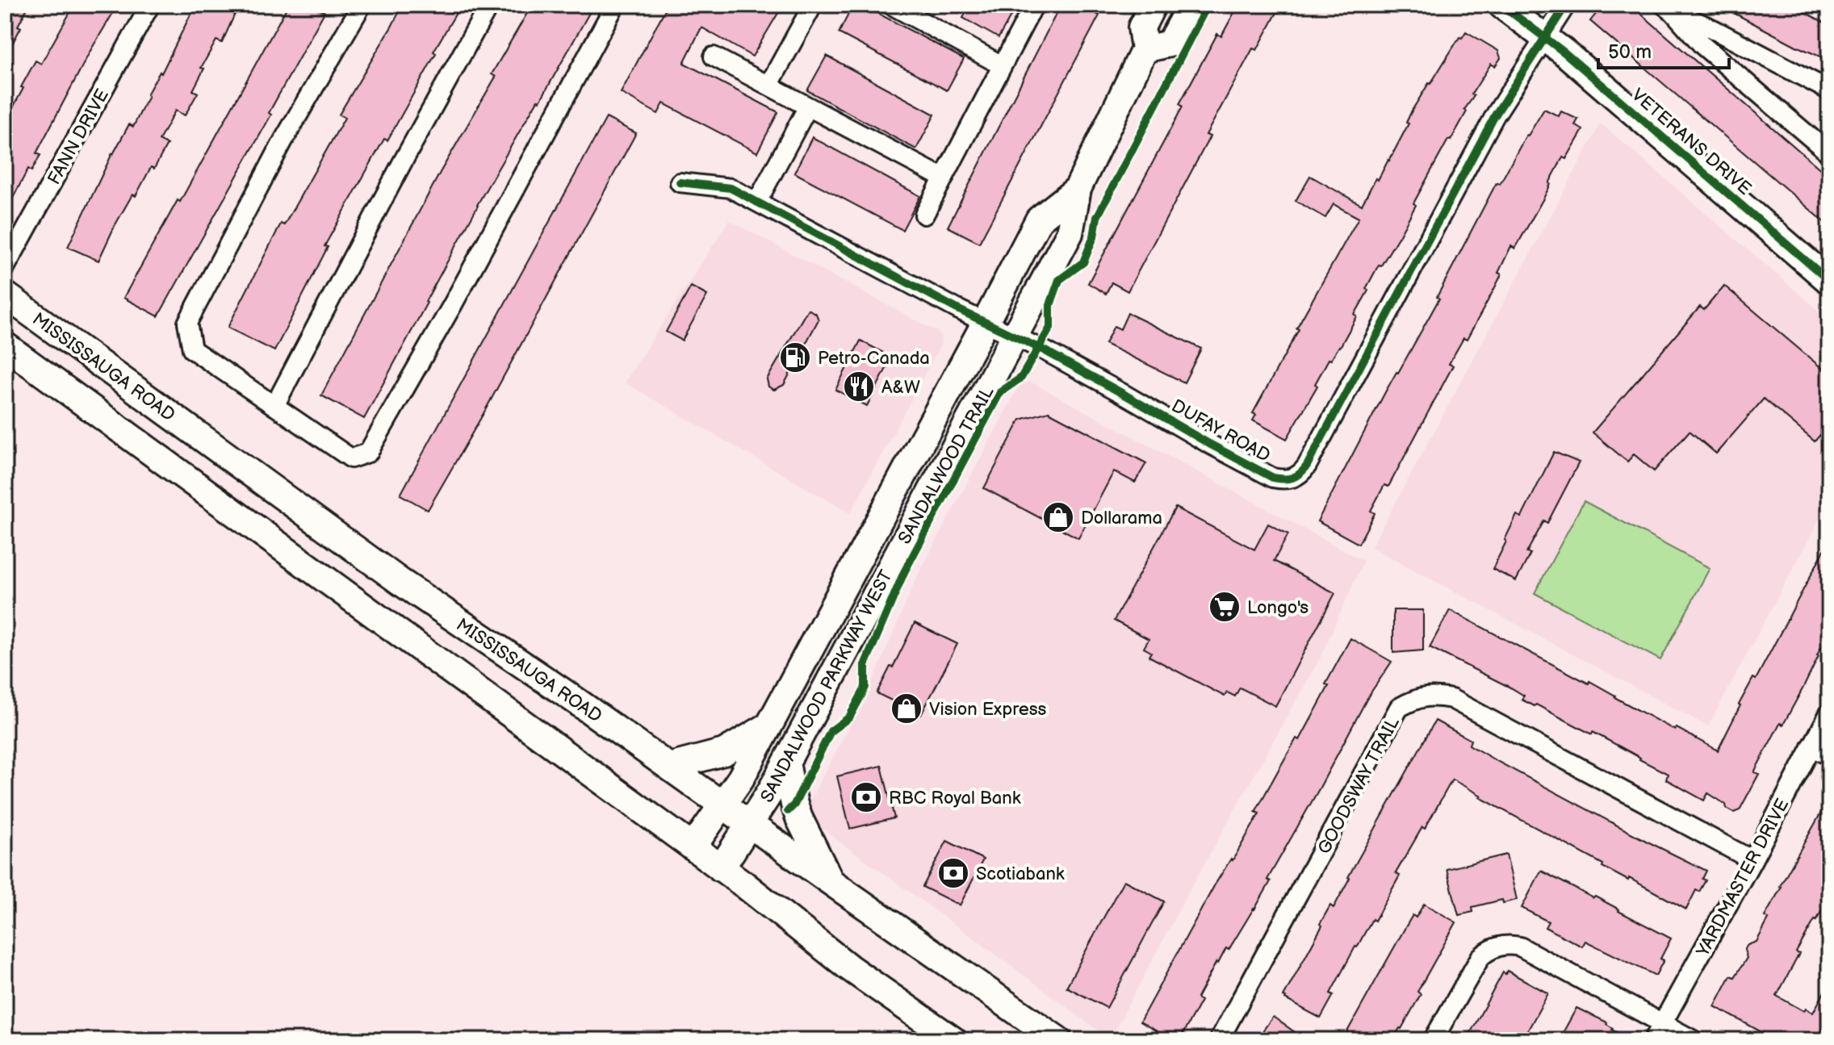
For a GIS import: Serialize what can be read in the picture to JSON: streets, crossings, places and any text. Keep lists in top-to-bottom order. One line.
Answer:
{"streets":{"main road":["VETERANS DRIVE","MISSISSAUGA ROAD","SANDALWOOD PARKWAY WEST"],"street":["FANN DRIVE","DUFAY ROAD","GOODSWAY TRAIL","YARDMASTER DRIVE"],"cycle path":["SANDALWOOD TRAIL"]},"crossings":[["VETERANS DRIVE","DUFAY ROAD"],["MISSISSAUGA ROAD","SANDALWOOD PARKWAY WEST"],["DUFAY ROAD","SANDALWOOD PARKWAY WEST"],["GOODSWAY TRAIL","YARDMASTER DRIVE"]],"places":{"fuel station":["Petro-Canada"],"restaurant":["A&W"],"shop":["Dollarama","Vision Express"],"supermarket":["Longo's"],"bank":["RBC Royal Bank","Scotiabank"]},"scale_bar":"50 m"}
